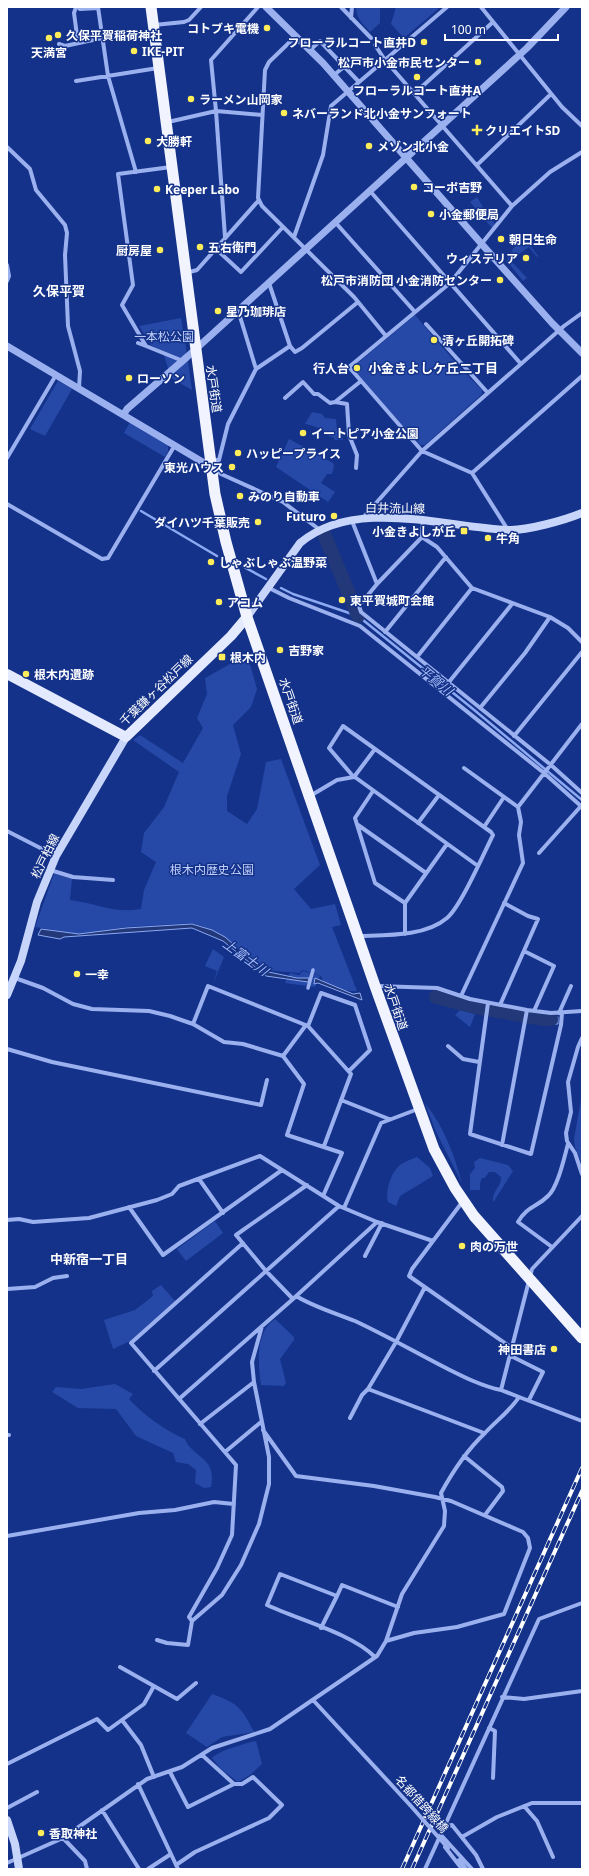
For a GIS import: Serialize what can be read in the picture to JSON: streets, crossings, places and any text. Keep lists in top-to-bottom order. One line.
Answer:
{"streets":{"highway":["水戸街道"],"main road":["白井流山線","千葉鎌ヶ谷松戸線","松戸柏線"],"street":["名都借跨線橋"]},"crossings":[["水戸街道","白井流山線"],["水戸街道","千葉鎌ヶ谷松戸線"],["白井流山線","千葉鎌ヶ谷松戸線"],["千葉鎌ヶ谷松戸線","松戸柏線"]],"districts":["久保平賀","小金きよしケ丘二丁目","中新宿一丁目"],"water":["平賀川","上富士川"],"parks":["一本松公園","根木内歴史公園"],"places":{"other":["コトブキ電機","久保平賀稲荷神社","天満宮","フローラルコート直井D","IKE-PIT","松戸市小金市民センター","フローラルコート直井A","ラーメン山岡家","ネバーランド北小金サンフォート","大勝軒","メゾン北小金","コーポ吉野","Keeper Labo","小金郵便局","朝日生命","五右衛門","厨房屋","ウィステリア","松戸市消防団 小金消防センター","星乃珈琲店","清ヶ丘開拓碑","行人台","ローソン","イートピア小金公園","ハッピープライス","東光ハウス","みのり自動車","Futuro","ダイハツ千葉販売","牛角","しゃぶしゃぶ温野菜","東平賀城町会館","アコム","吉野家","根木内遺跡","一幸","肉の万世","神田書店","香取神社"],"health":["クリエイトSD"],"transit":["小金きよしが丘","根木内"]},"scale_bar":"100 m"}
